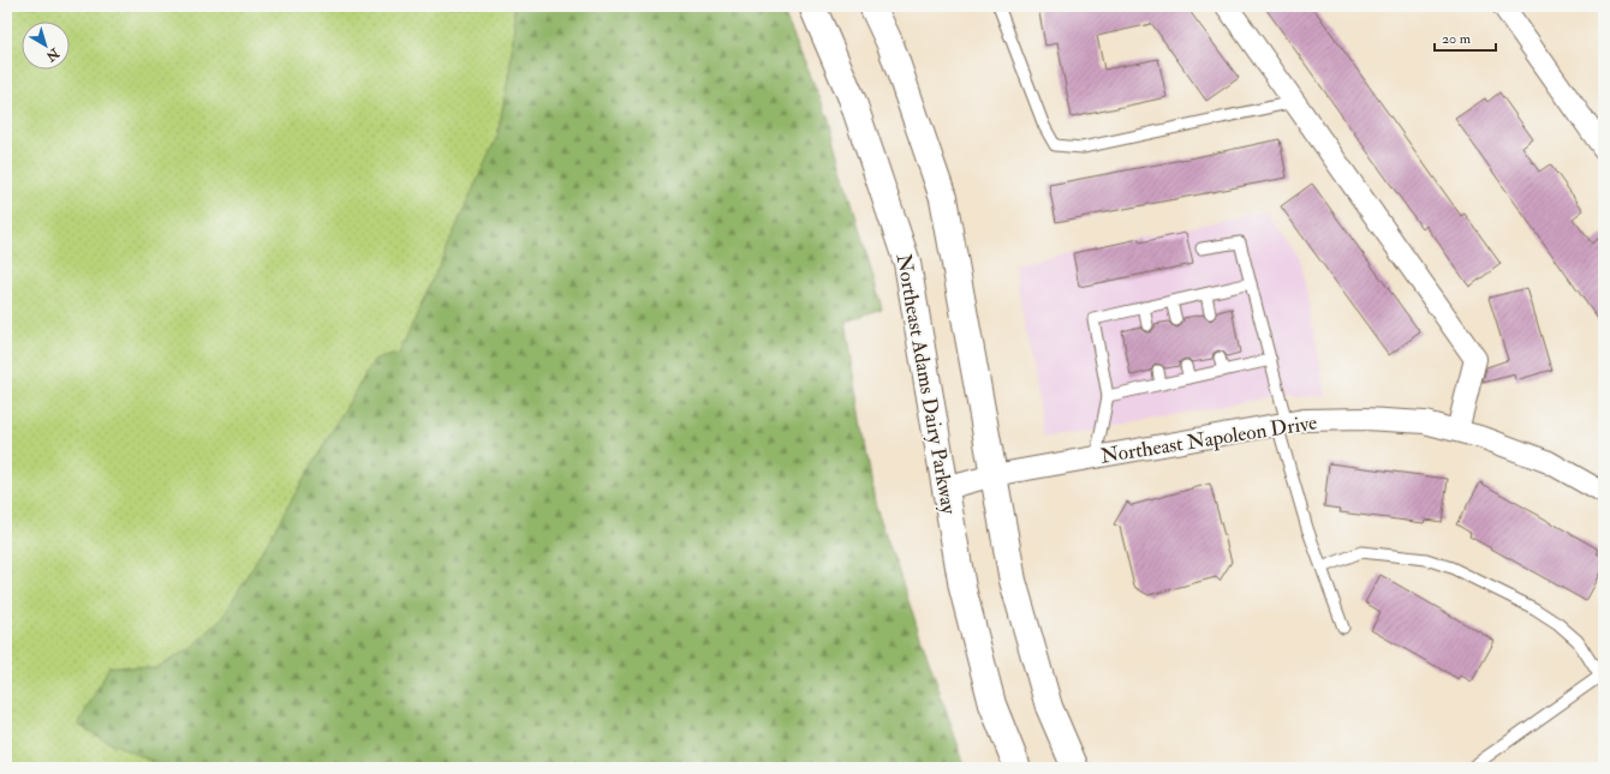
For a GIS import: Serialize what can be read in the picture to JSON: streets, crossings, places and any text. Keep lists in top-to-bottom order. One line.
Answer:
{"streets":{"main road":["Northeast Adams Dairy Parkway"],"street":["Northeast Napoleon Drive"]},"crossings":[["Northeast Adams Dairy Parkway","Northeast Napoleon Drive"]],"scale_bar":"20 m","north":"bottom right"}
